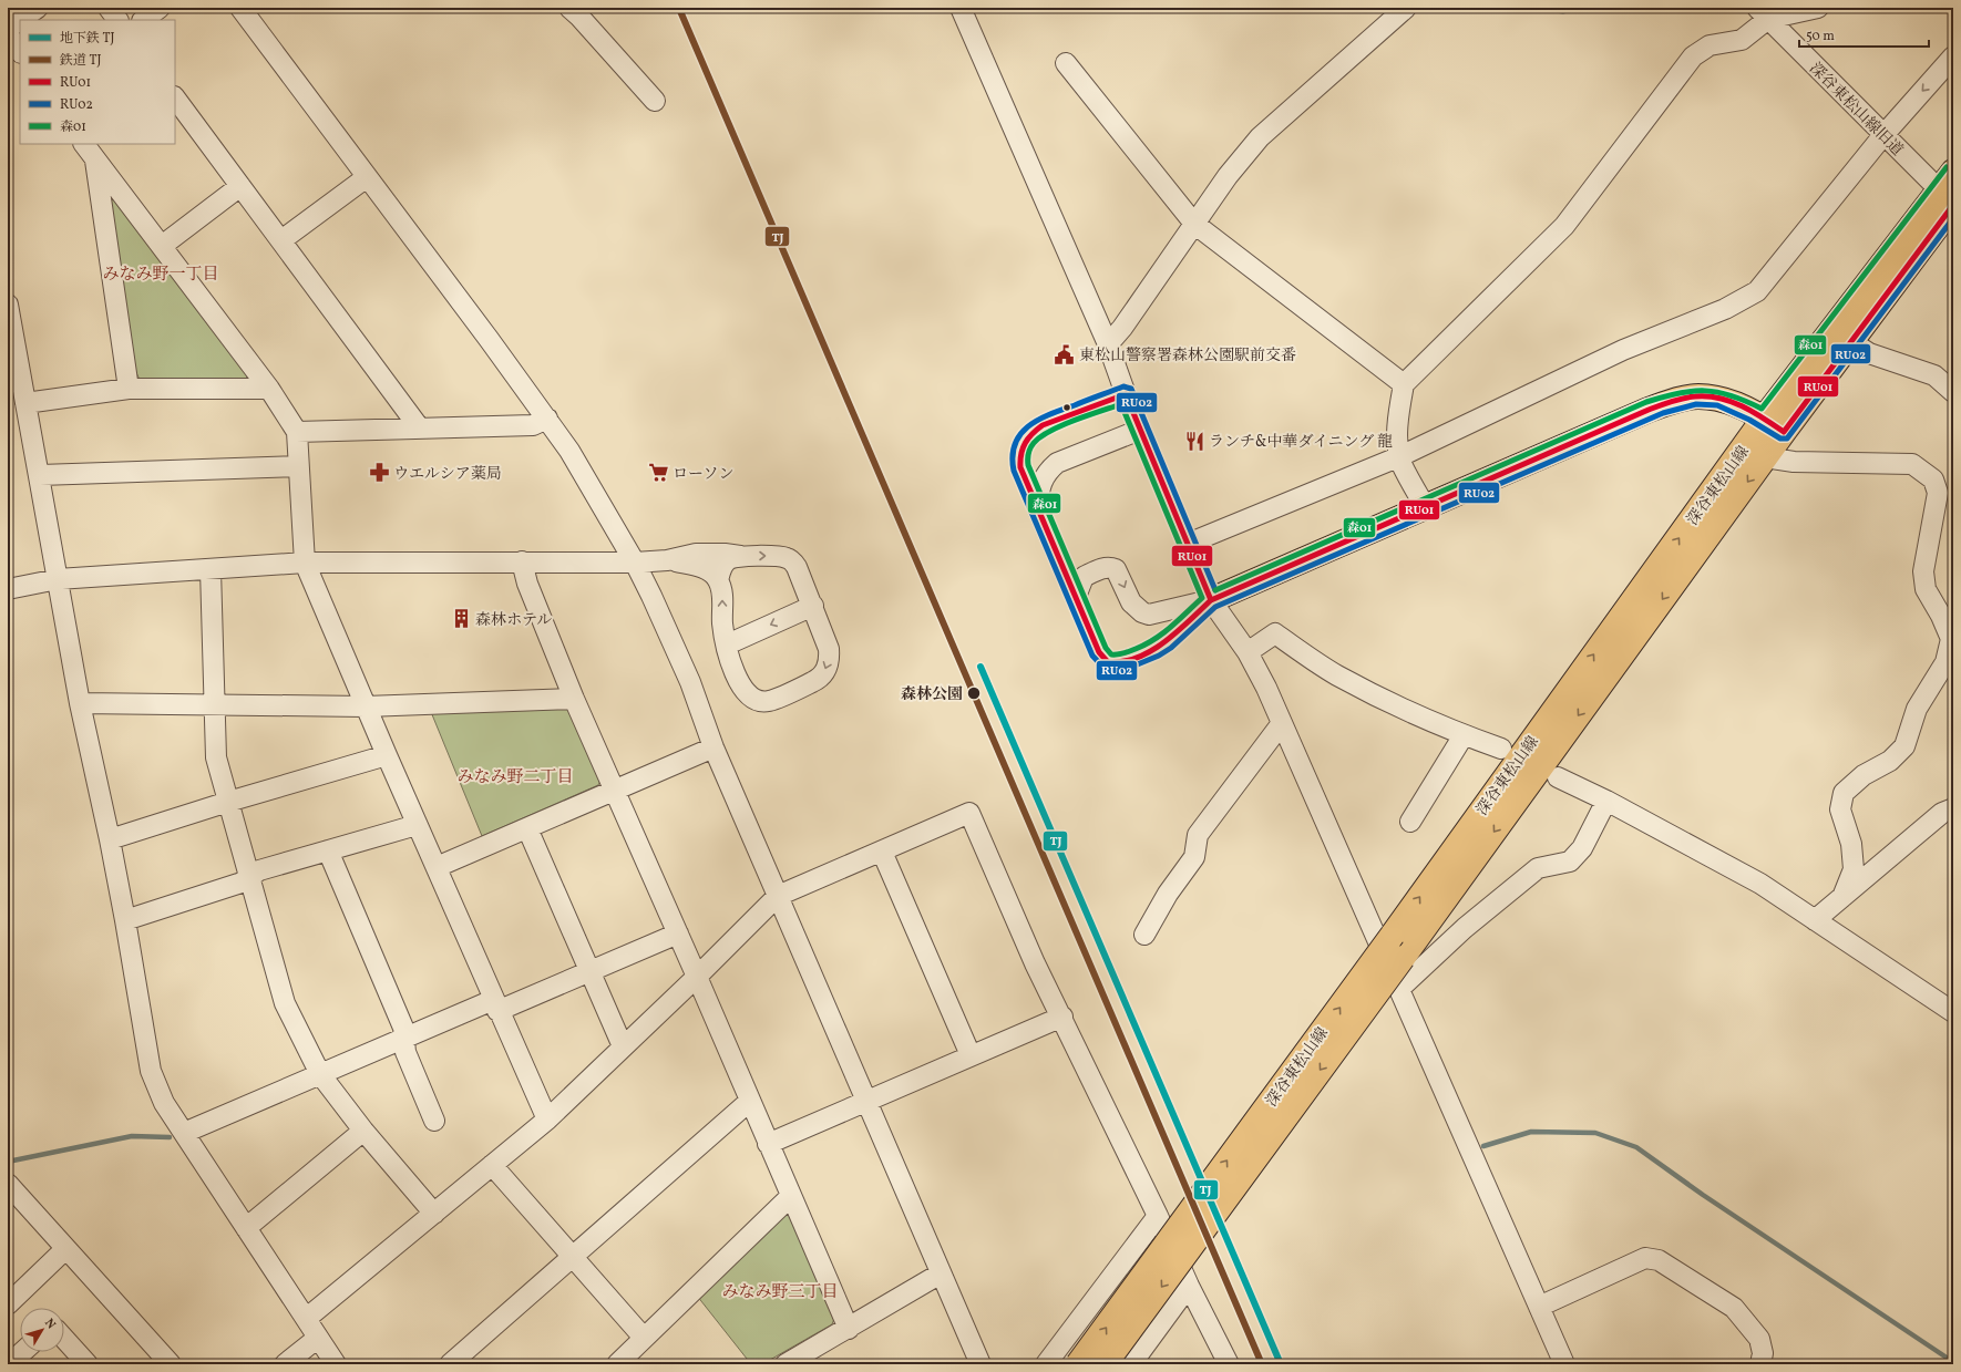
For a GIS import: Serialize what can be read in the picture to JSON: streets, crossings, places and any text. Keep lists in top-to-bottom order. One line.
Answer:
{"streets":{"main road":["深谷東松山線"],"street":["深谷東松山線旧道"]},"crossings":[["深谷東松山線旧道","深谷東松山線"]],"districts":["みなみ野一丁目","みなみ野二丁目","みなみ野三丁目"],"places":{"public building":["東松山警察署森林公園駅前交番"],"restaurant":["ランチ&中華ダイニング 龍"],"pharmacy":["ウエルシア薬局"],"supermarket":["ローソン"],"building":["森林ホテル"],"other":["森林公園"]},"lines":["rail line TJ","transit line 森01","transit line RU01","transit line RU02","metro line TJ"],"legend":["地下鉄 TJ","鉄道 TJ","RU01","RU02","森01"],"scale_bar":"50 m","north":"top right"}
